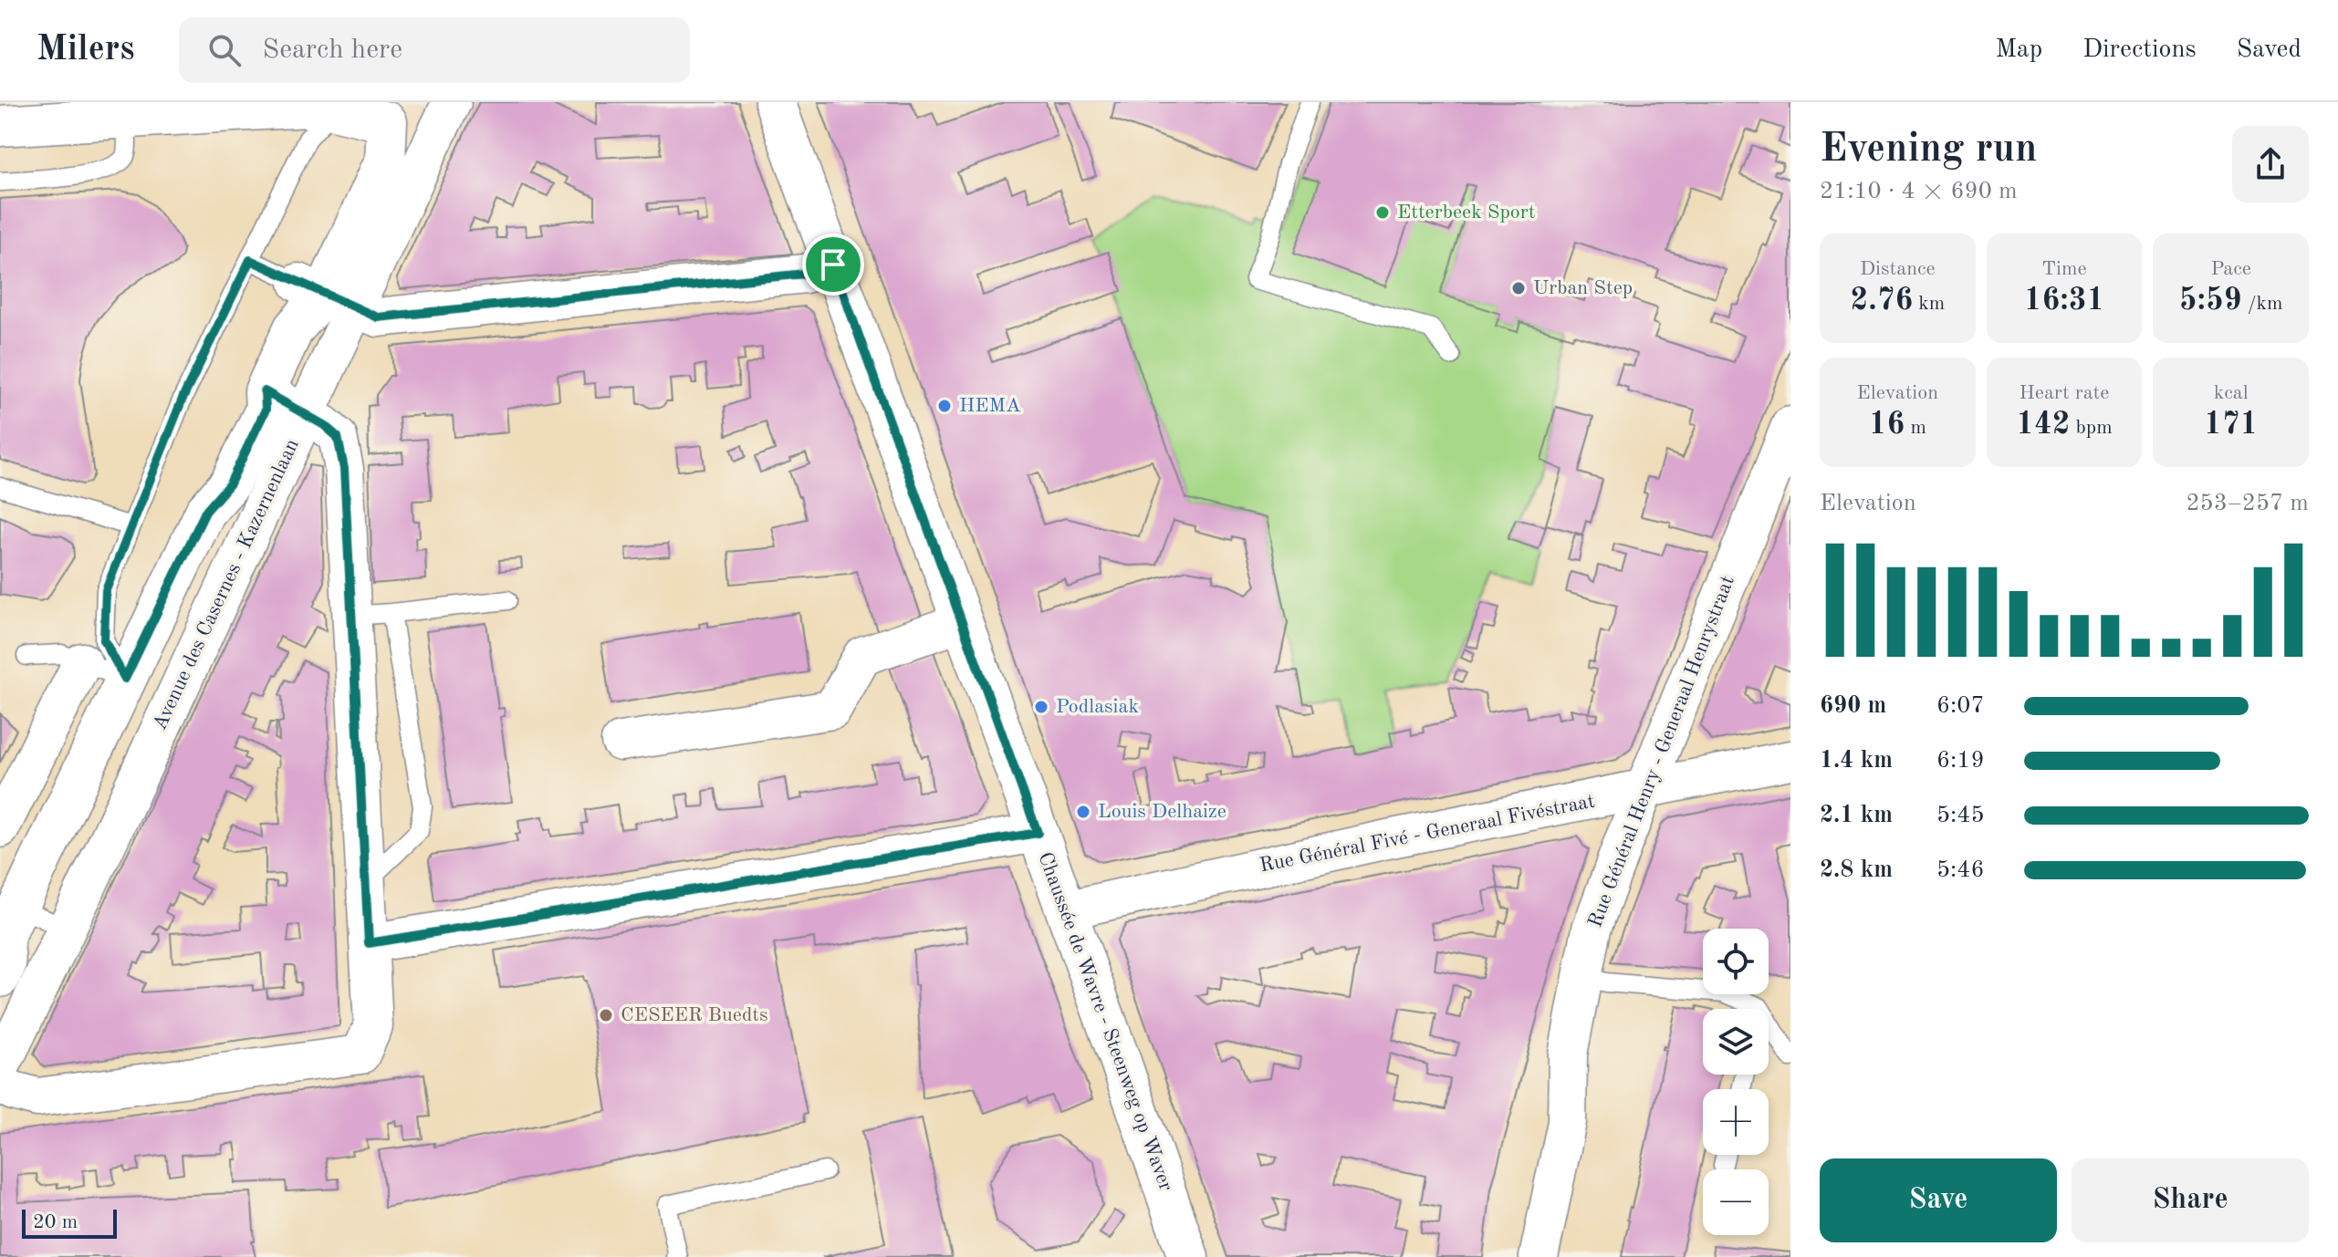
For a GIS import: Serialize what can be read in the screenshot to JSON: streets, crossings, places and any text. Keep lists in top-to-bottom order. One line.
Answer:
{"streets":{"street":["Avenue des Casernes - Kazernenlaan","Rue Général Henry - Generaal Henrystraat","Rue Général Fivé - Generaal Fivéstraat","Chaussée de Wavre - Steenweg op Waver"]},"crossings":[["Rue Général Henry - Generaal Henrystraat","Rue Général Fivé - Generaal Fivéstraat"],["Rue Général Fivé - Generaal Fivéstraat","Chaussée de Wavre - Steenweg op Waver"]],"places":["Etterbeek Sport","Urban Step","HEMA","Podlasiak","Louis Delhaize","CESEER Buedts"],"scale_bar":"20 m","page":{"header":"Milers","search":"Search here","nav":["Map","Directions","Saved"],"heading":["Evening run","21:10 · 4 × 690 m"],"stats":[["Distance","2.76 km"],["Time","16:31"],["Pace","5:59 /km"],["Elevation","16 m"],["Heart rate","142 bpm"],["kcal","171"]],"chart":["Elevation","253–257 m"],"list":[{"name":"690 m","note":"6:07"},{"name":"1.4 km","note":"6:19"},{"name":"2.1 km","note":"5:45"},{"name":"2.8 km","note":"5:46"}],"map_buttons":["+","−"],"buttons":["Save","Share"],"scale":"20 m"}}
